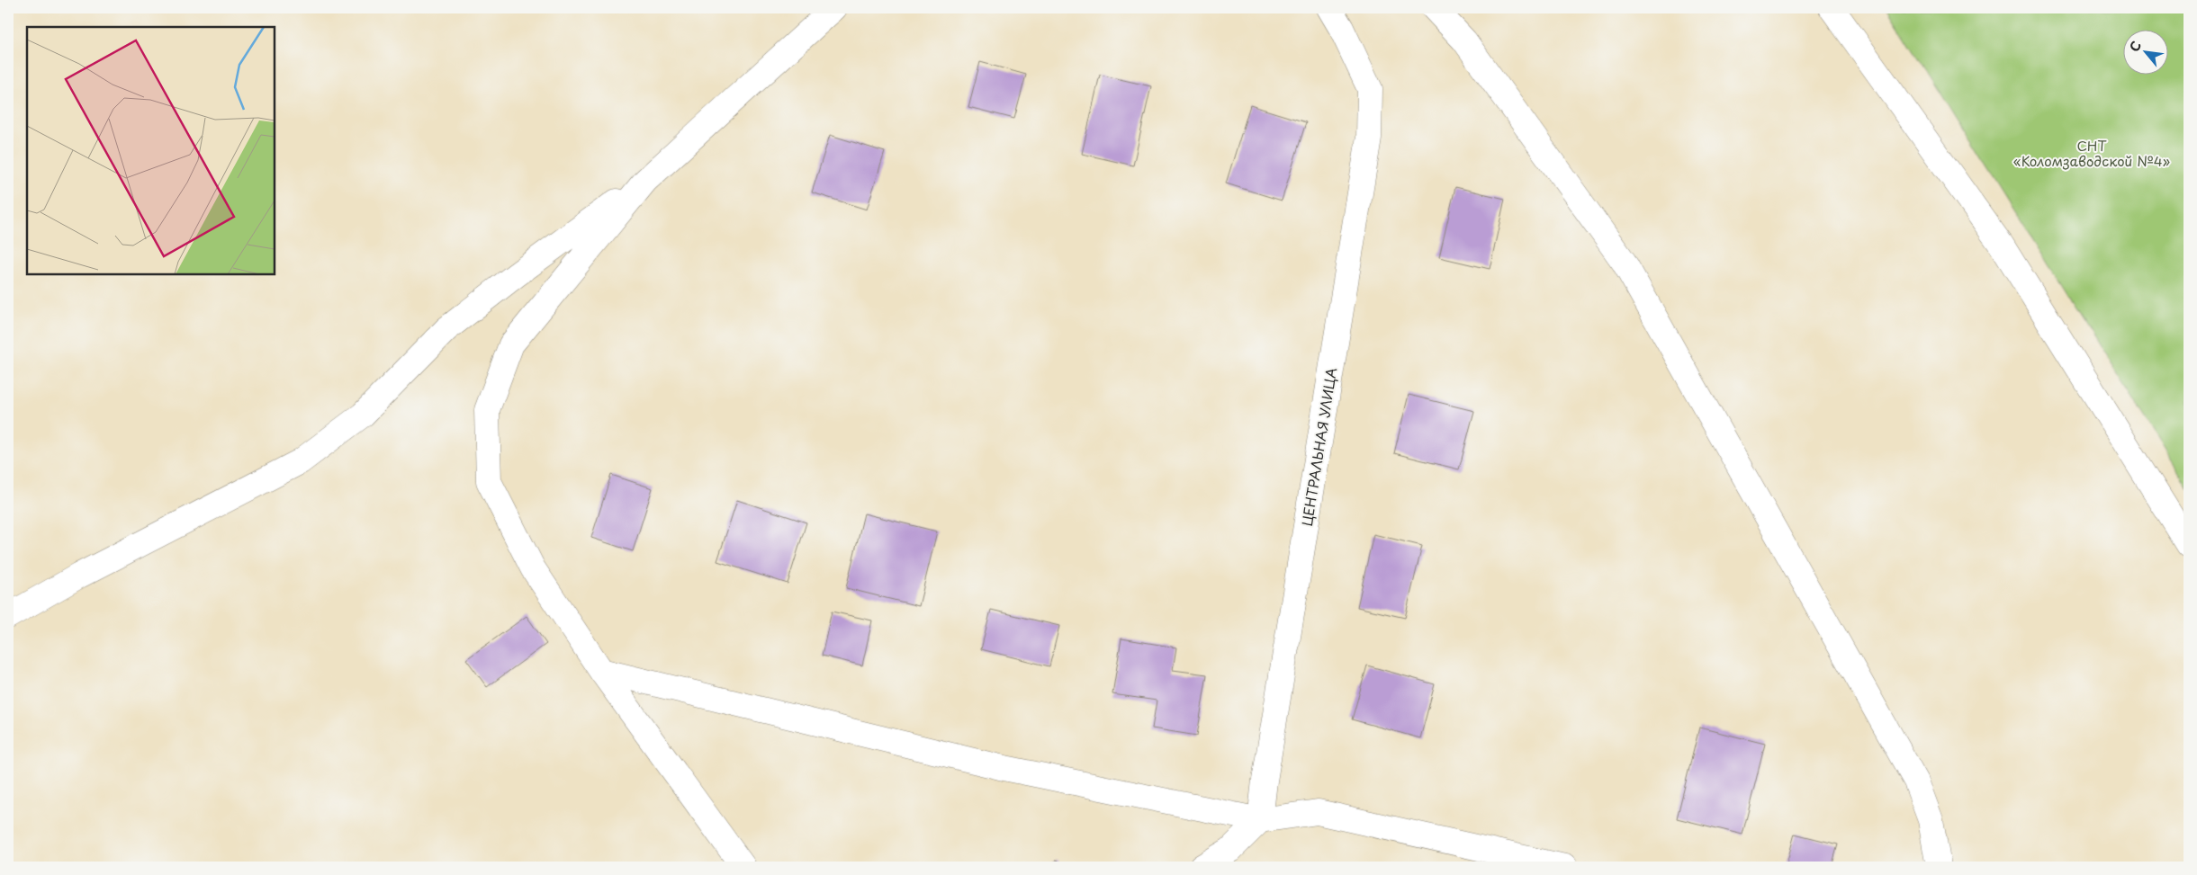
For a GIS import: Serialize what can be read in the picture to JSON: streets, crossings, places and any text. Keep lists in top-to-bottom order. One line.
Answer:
{"streets":{"street":["ЦЕНТРАЛЬНАЯ УЛИЦА"]},"parks":["СНТ «Коломзаводской №4»"],"north":"top left"}
